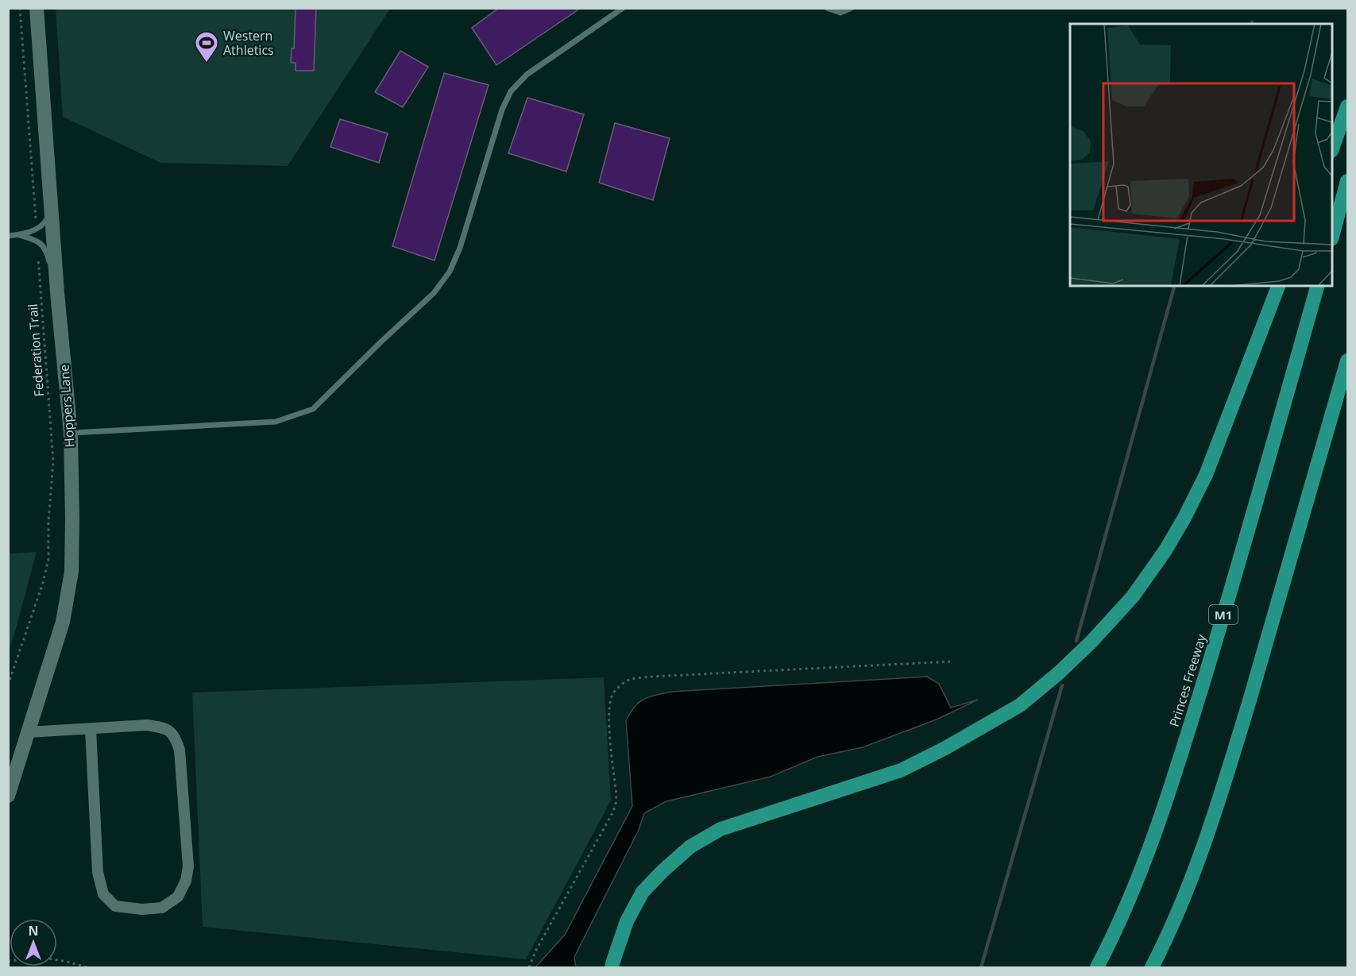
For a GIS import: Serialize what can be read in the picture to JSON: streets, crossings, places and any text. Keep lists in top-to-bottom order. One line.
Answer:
{"streets":{"highway":["M1","Princes Freeway"],"street":["Hoppers Lane"],"path":["Federation Trail"]},"places":{"sports":["Western Athletics"]},"north":"top"}
